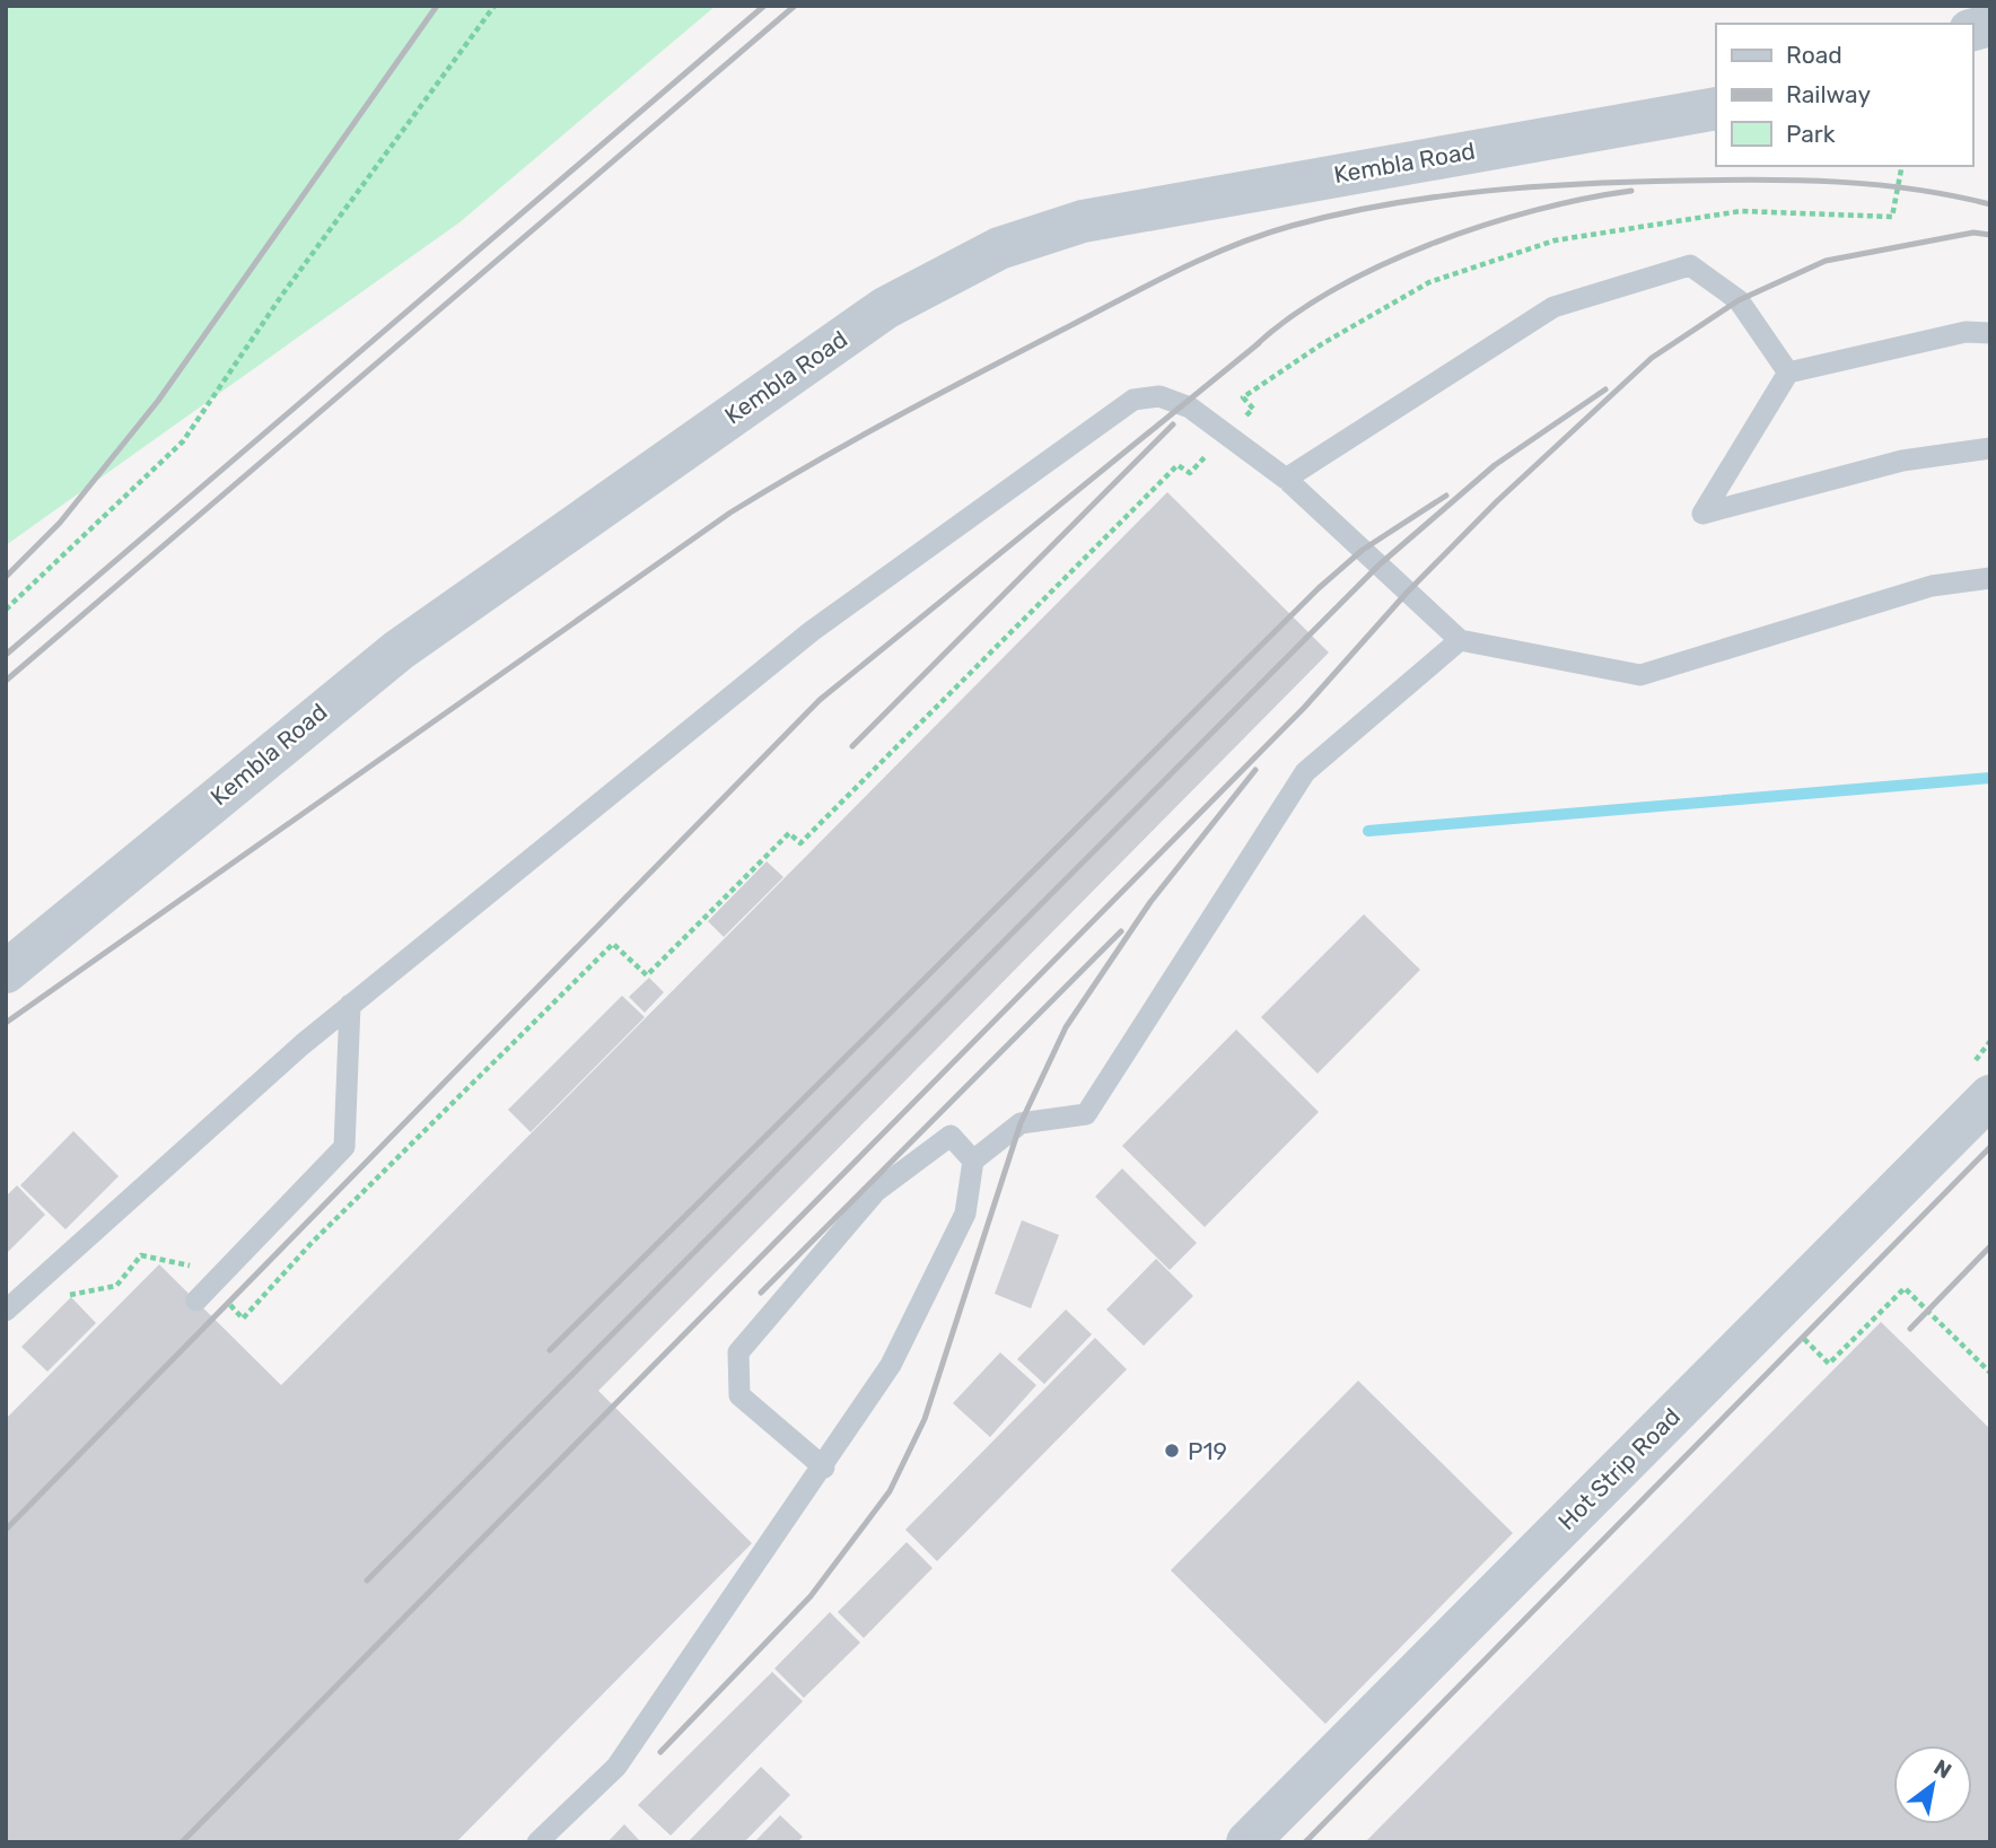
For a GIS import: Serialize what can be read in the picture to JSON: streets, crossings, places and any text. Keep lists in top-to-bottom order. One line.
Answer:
{"streets":{"street":["Kembla Road","Hot Strip Road"]},"places":["P19"],"legend":["Road","Railway","Park"],"north":"top right"}
